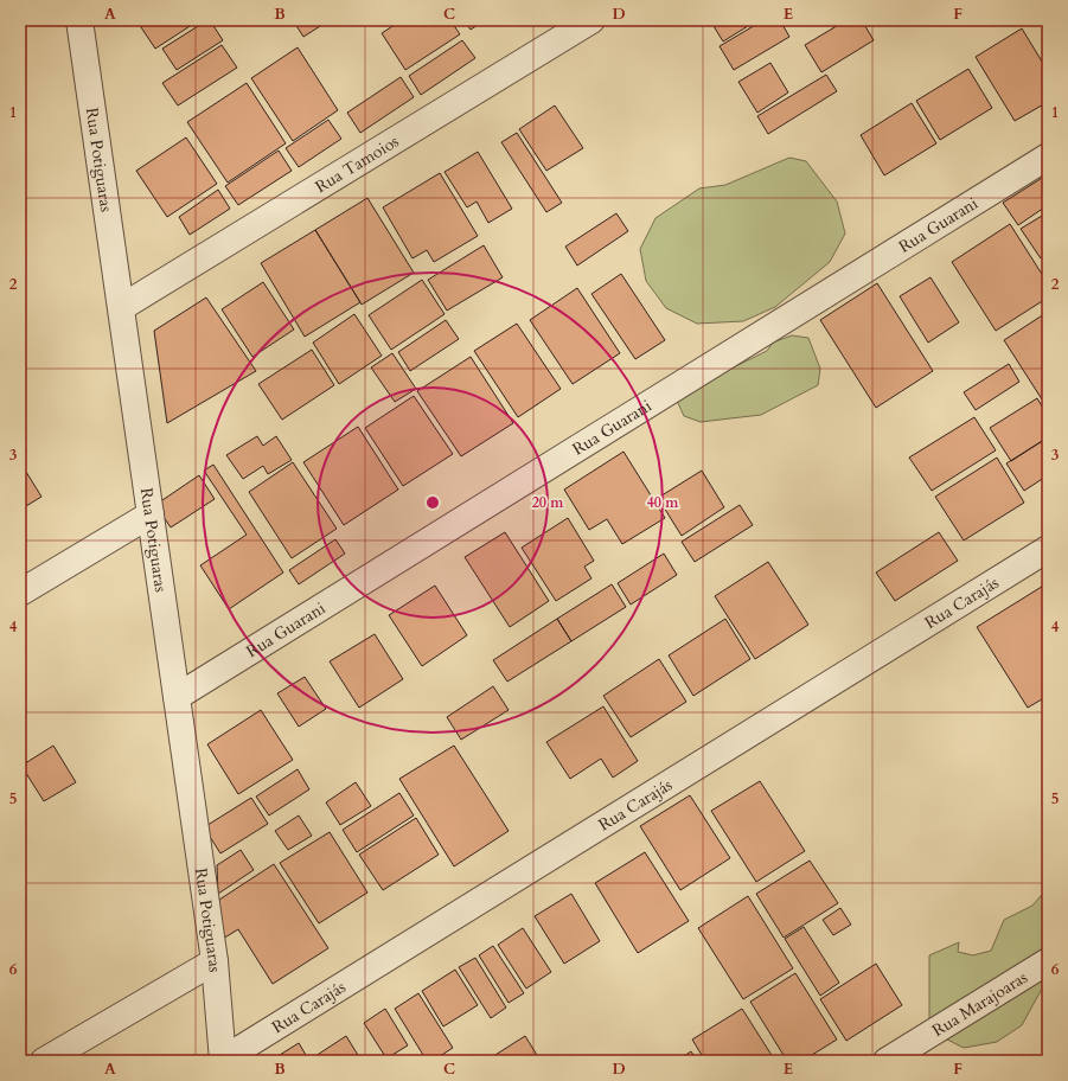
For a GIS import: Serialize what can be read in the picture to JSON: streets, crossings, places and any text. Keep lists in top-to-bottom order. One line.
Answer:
{"streets":{"street":["Rua Potiguaras","Rua Tamoios","Rua Guarani","Rua Carajás","Rua Marajoaras"]},"crossings":[["Rua Potiguaras","Rua Tamoios"],["Rua Potiguaras","Rua Guarani"],["Rua Potiguaras","Rua Carajás"]],"grid":{"columns":["A","B","C","D","E","F"],"rows":["1","2","3","4","5","6"]},"rings":["20 m","40 m"]}
